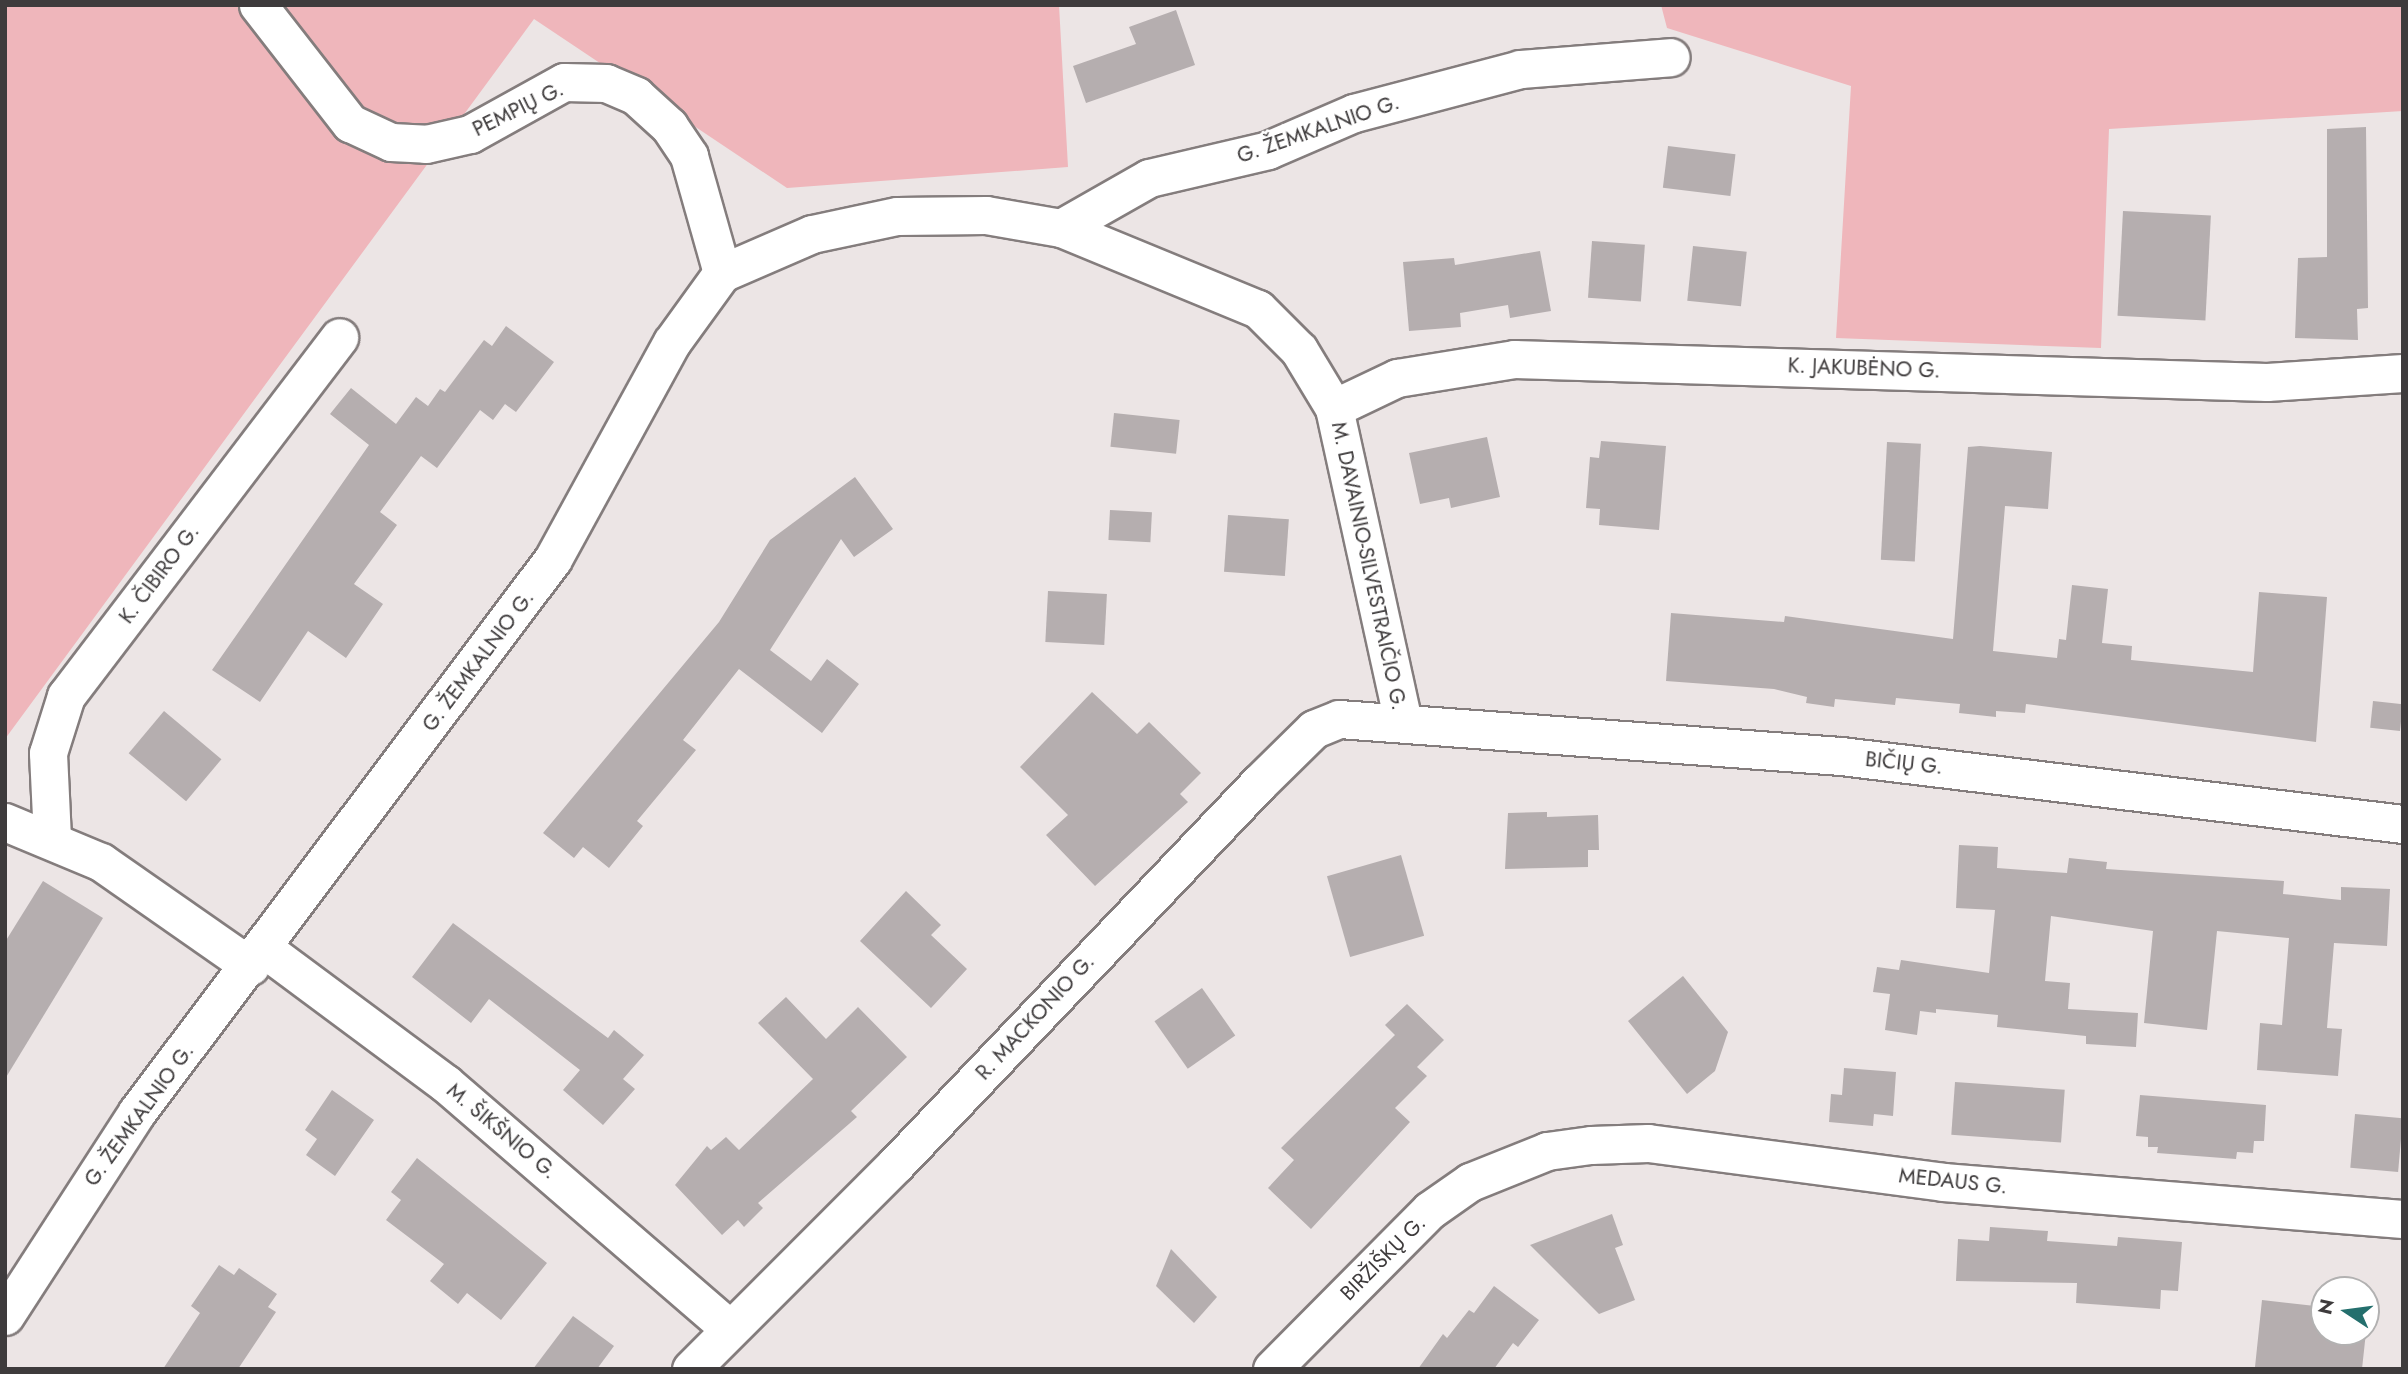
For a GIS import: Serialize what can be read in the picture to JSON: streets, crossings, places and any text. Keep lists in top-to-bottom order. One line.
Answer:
{"streets":{"street":["PEMPIŲ G.","G. ŽEMKALNIO G.","K. JAKUBĖNO G.","M. DAVAINIO-SILVESTRAIČIO G.","K. ČIBIRO G.","BIČIŲ G.","R. MACKONIO G.","M. ŠIKŠNIO G.","MEDAUS G.","BIRŽIŠKŲ G."]},"crossings":[["PEMPIŲ G.","G. ŽEMKALNIO G."],["G. ŽEMKALNIO G.","M. ŠIKŠNIO G."],["K. JAKUBĖNO G.","M. DAVAINIO-SILVESTRAIČIO G."],["M. DAVAINIO-SILVESTRAIČIO G.","BIČIŲ G."],["M. DAVAINIO-SILVESTRAIČIO G.","R. MACKONIO G."],["K. ČIBIRO G.","M. ŠIKŠNIO G."],["BIČIŲ G.","R. MACKONIO G."],["R. MACKONIO G.","M. ŠIKŠNIO G."],["MEDAUS G.","BIRŽIŠKŲ G."]],"north":"left"}
